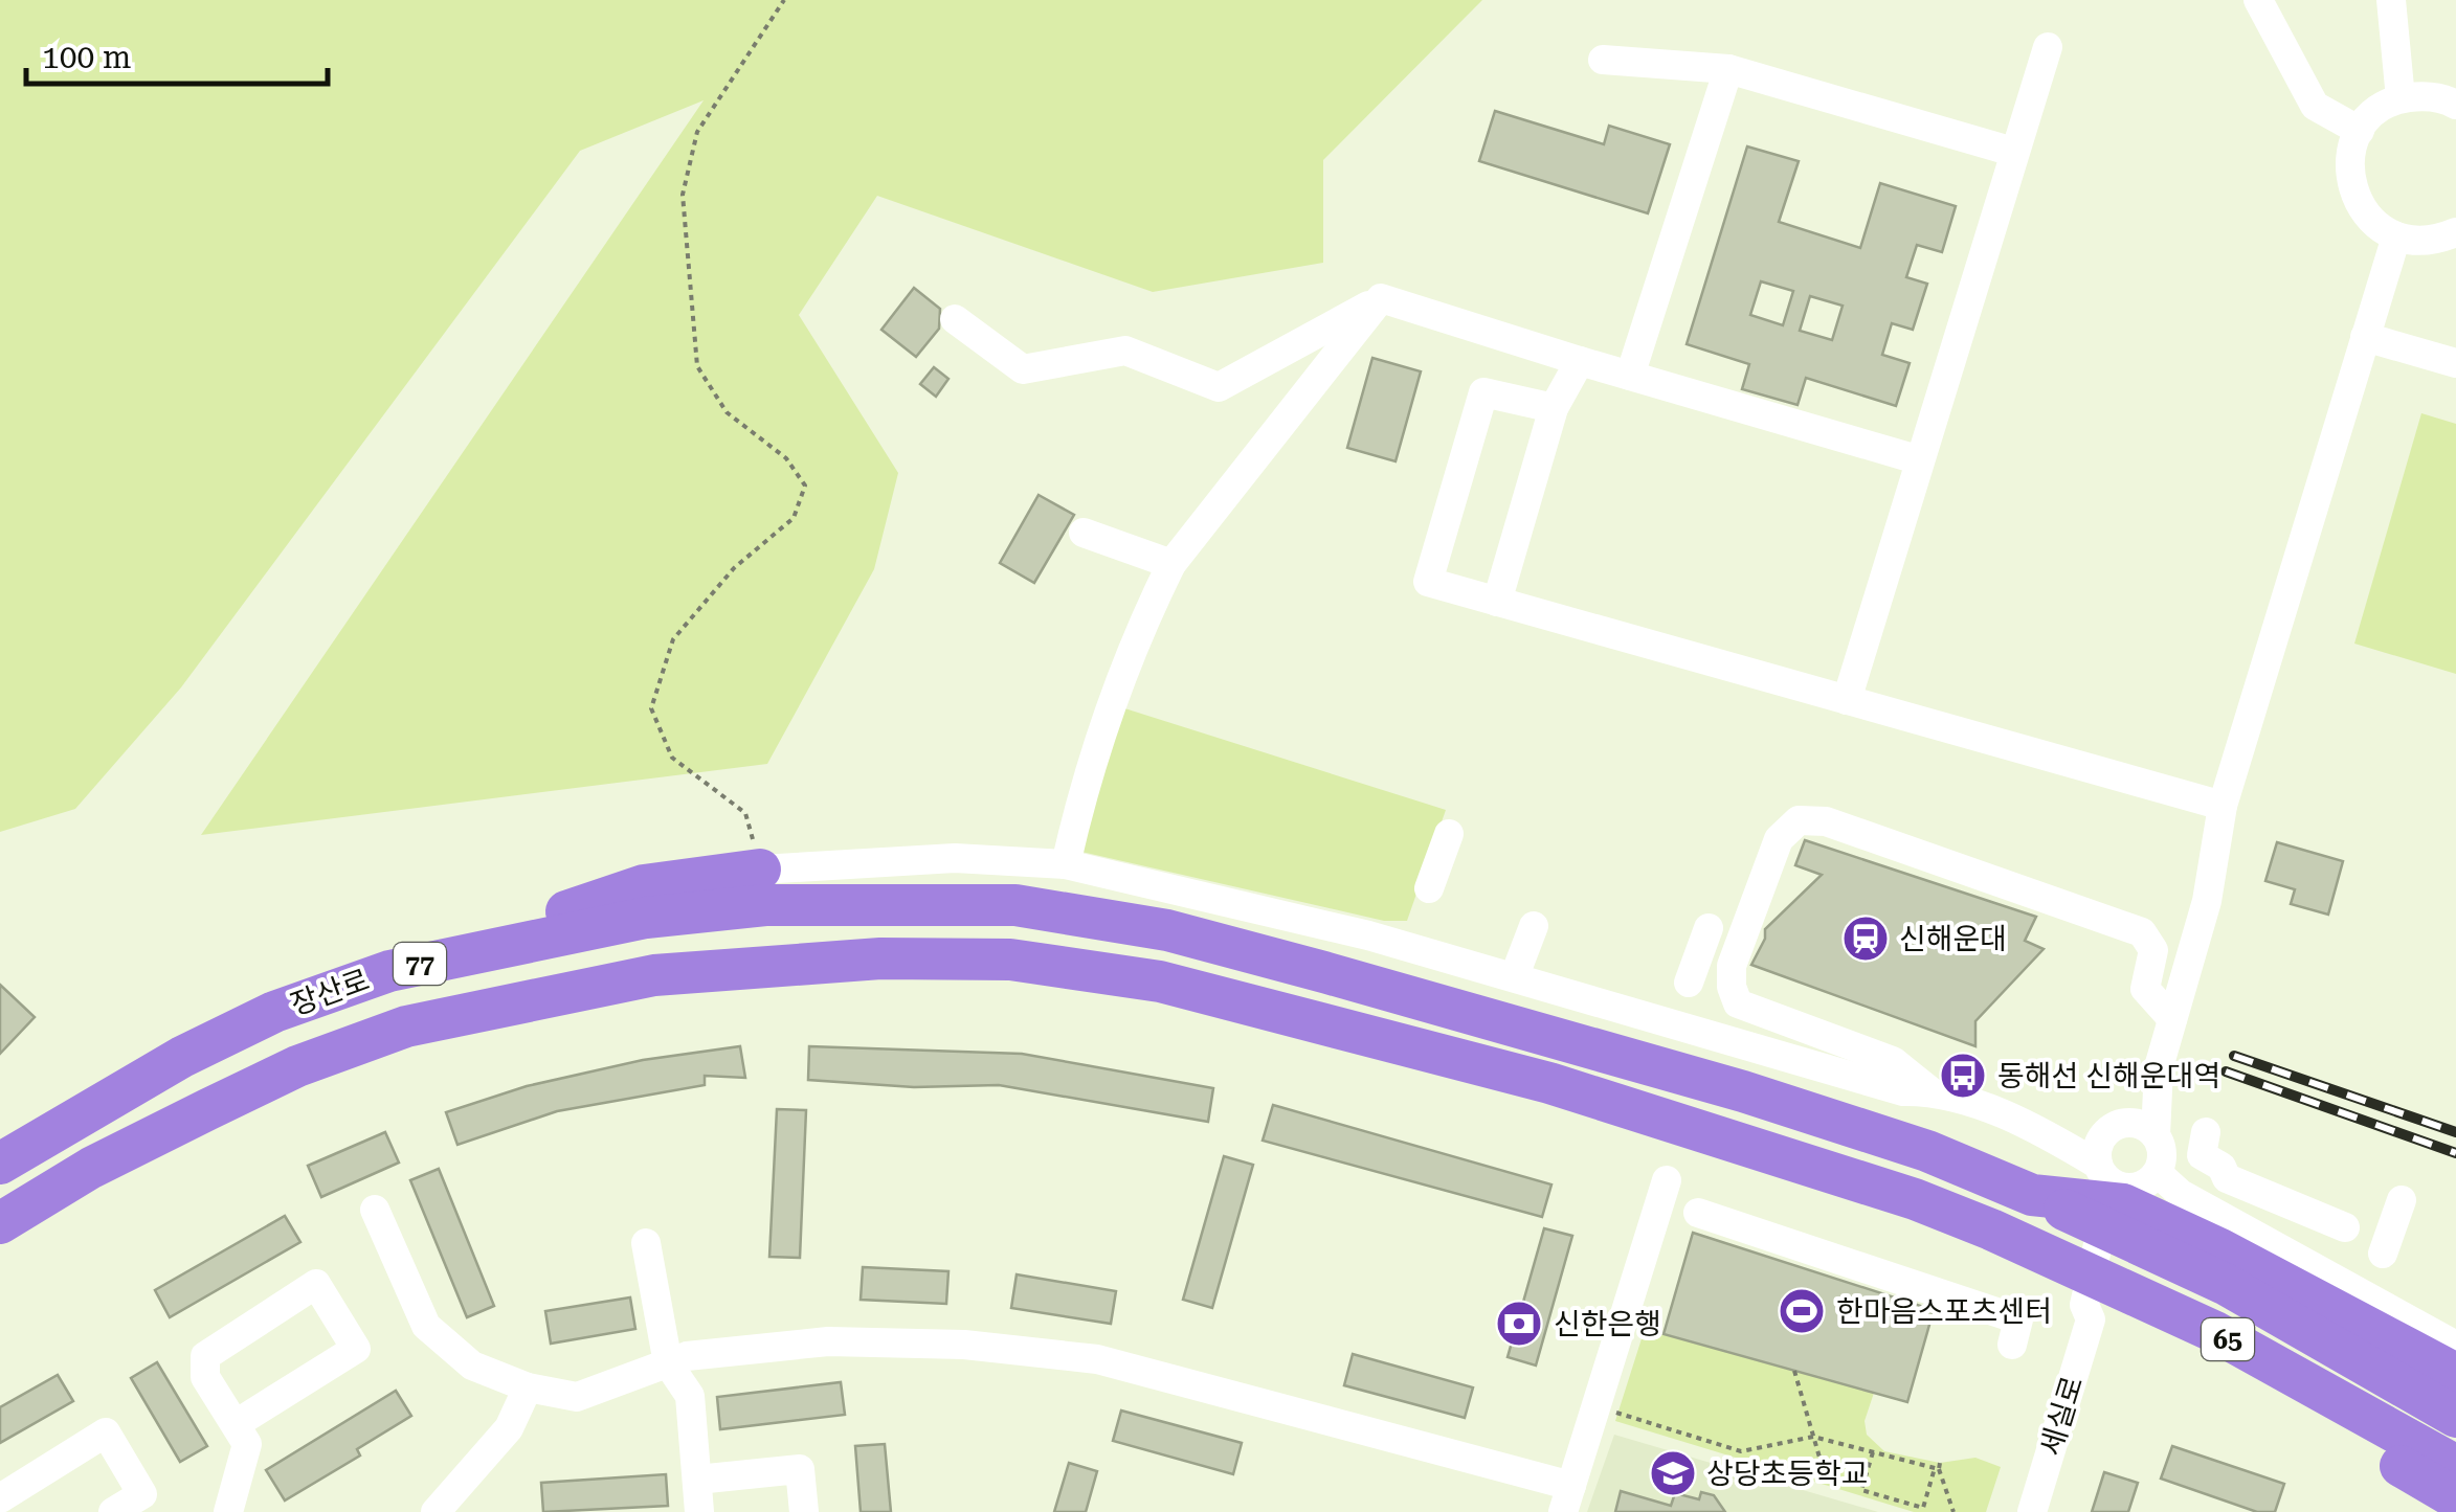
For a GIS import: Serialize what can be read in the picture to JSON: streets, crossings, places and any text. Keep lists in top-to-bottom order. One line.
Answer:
{"streets":{"highway":["77","장산로","65"],"street":["세실로"]},"crossings":[["장산로","65"]],"places":{"station":["신해운대"],"bus stop":["동해선 신해운대역"],"sports":["한마음스포츠센터"],"bank":["신한은행"],"school or university":["상당초등학교"]},"scale_bar":"100 m"}
